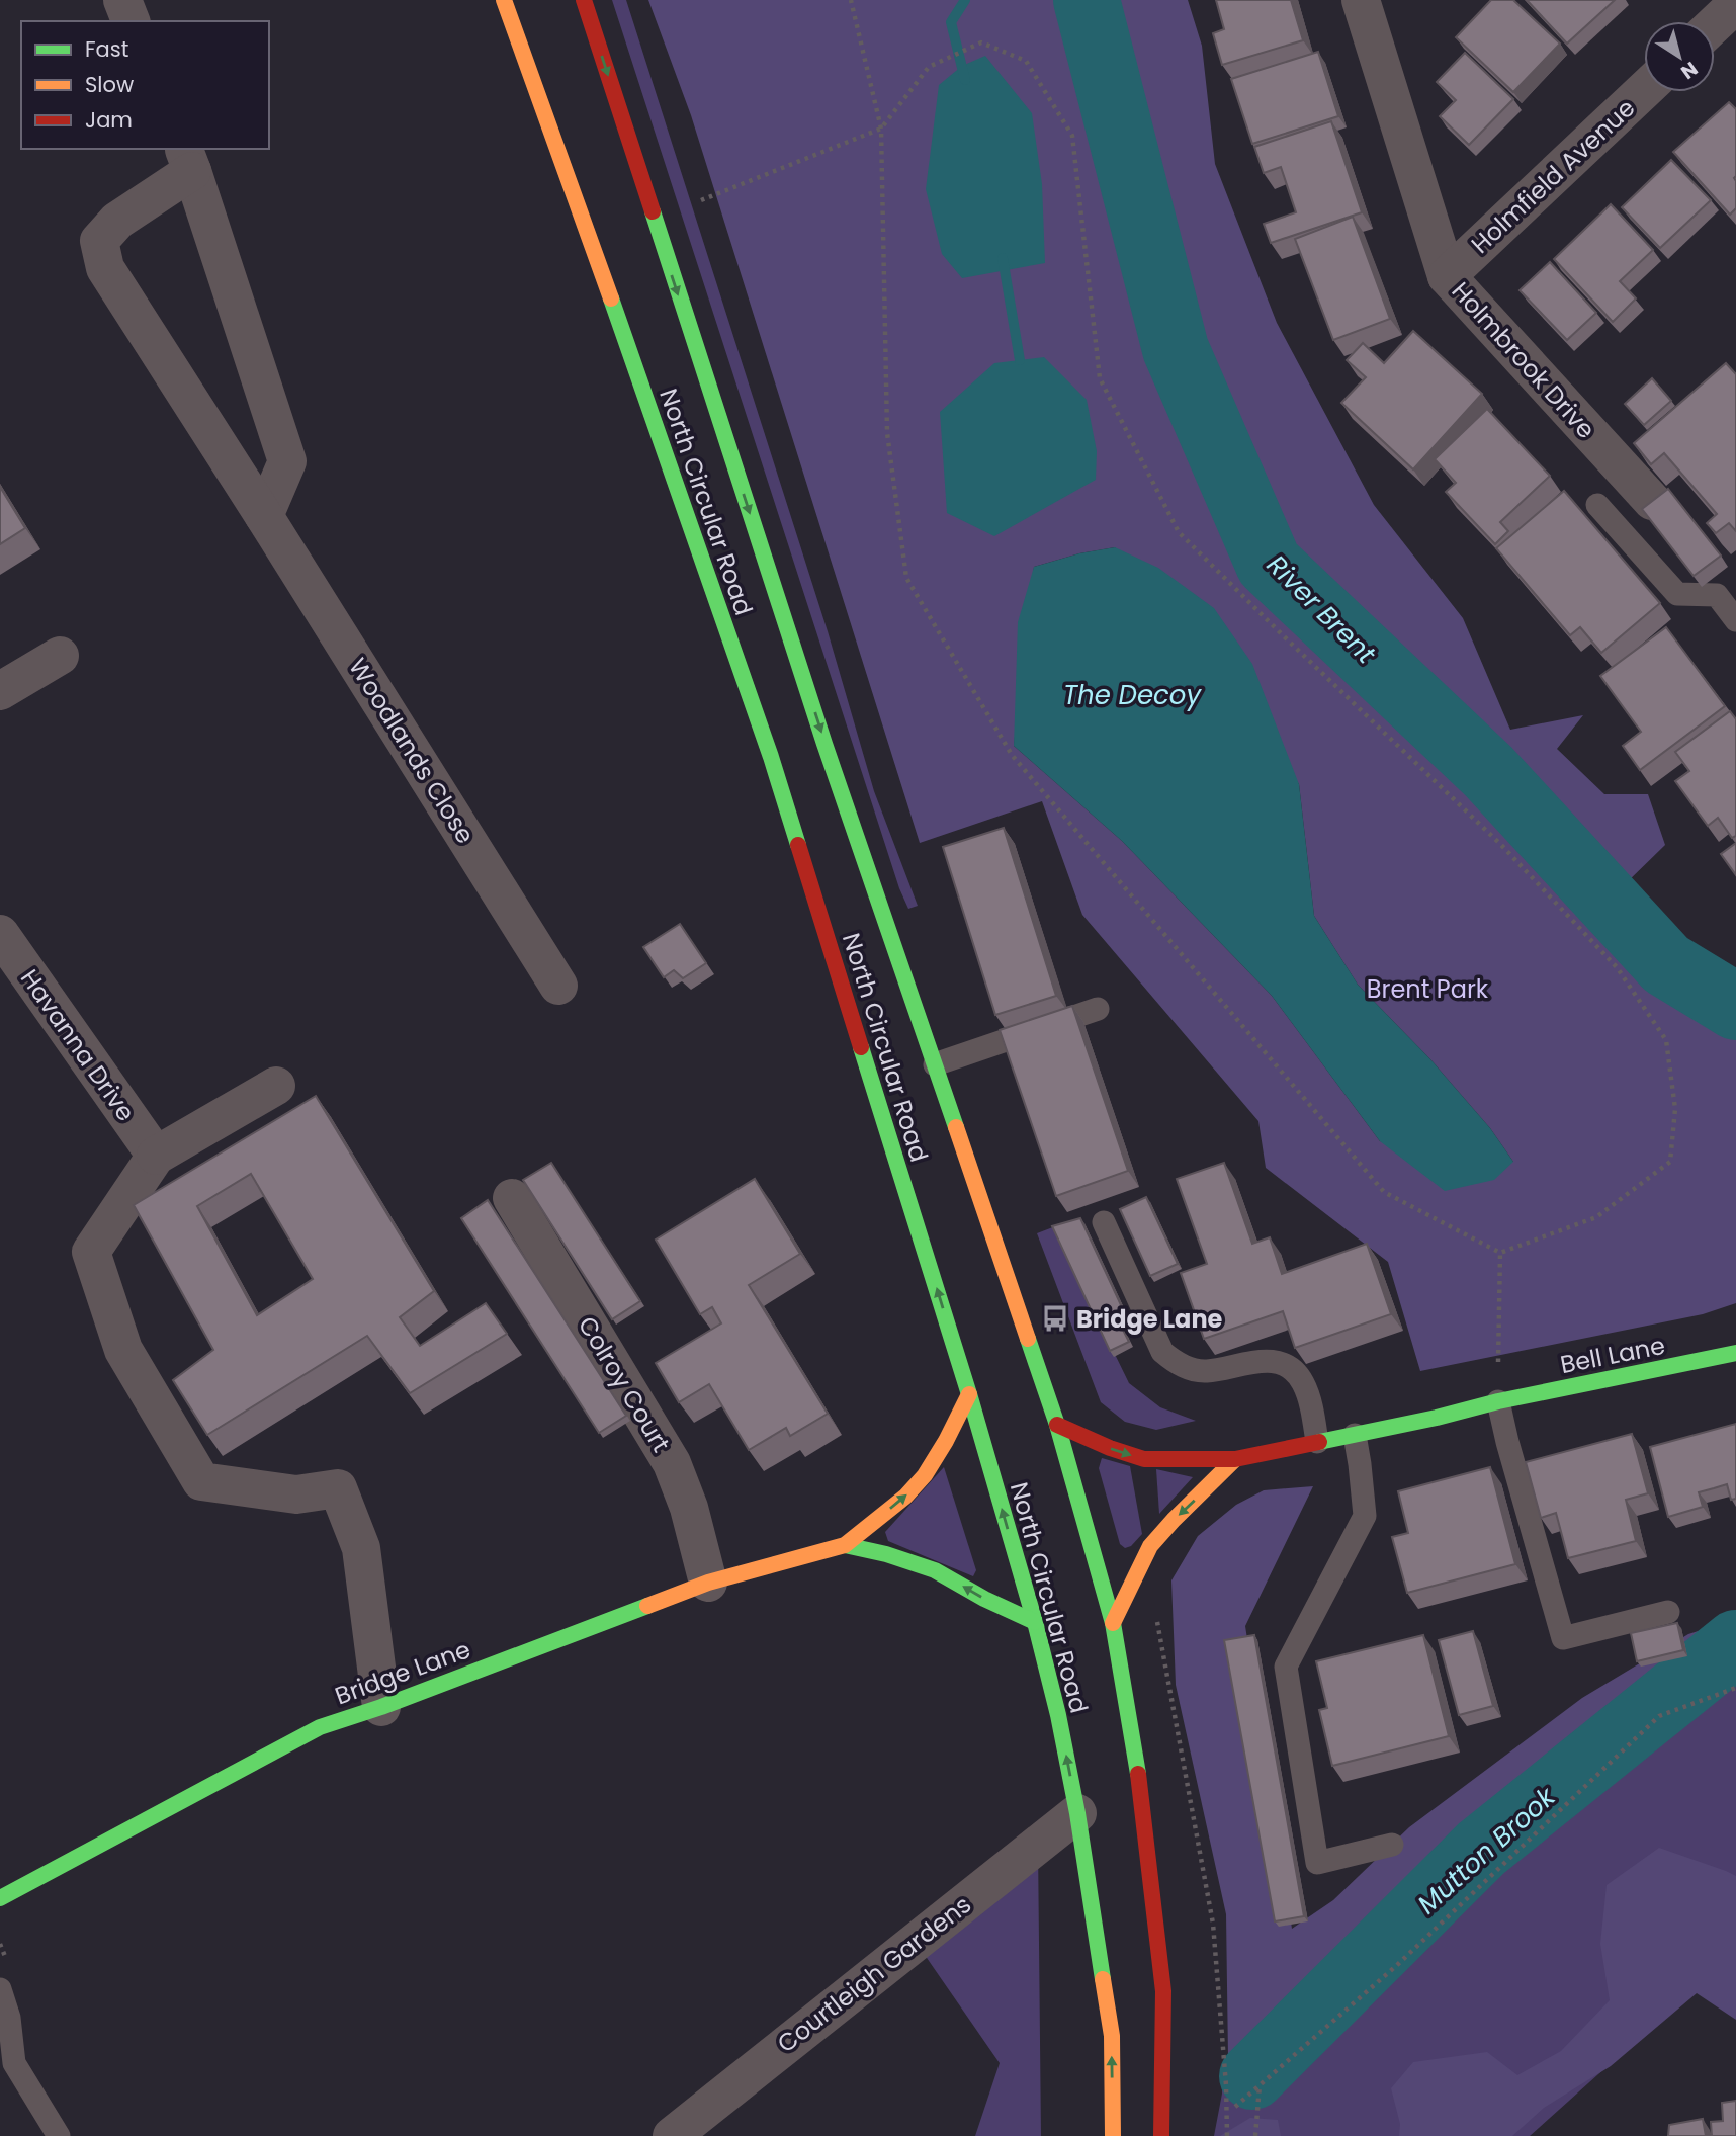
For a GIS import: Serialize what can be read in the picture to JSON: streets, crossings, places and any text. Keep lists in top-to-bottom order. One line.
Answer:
{"streets":{"main road":["North Circular Road","Bell Lane","Bridge Lane"],"street":["Holmfield Avenue","Holmbrook Drive","Woodlands Close","Havanna Drive","Colroy Court","Courtleigh Gardens"]},"crossings":[["Holmfield Avenue","Holmbrook Drive"],["North Circular Road","Bridge Lane"],["North Circular Road","Courtleigh Gardens"],["Colroy Court","Bridge Lane"]],"water":["River Brent","The Decoy","Mutton Brook"],"parks":["Brent Park"],"places":{"bus stop":["Bridge Lane"]},"legend":["Fast","Slow","Jam"],"north":"bottom right"}
